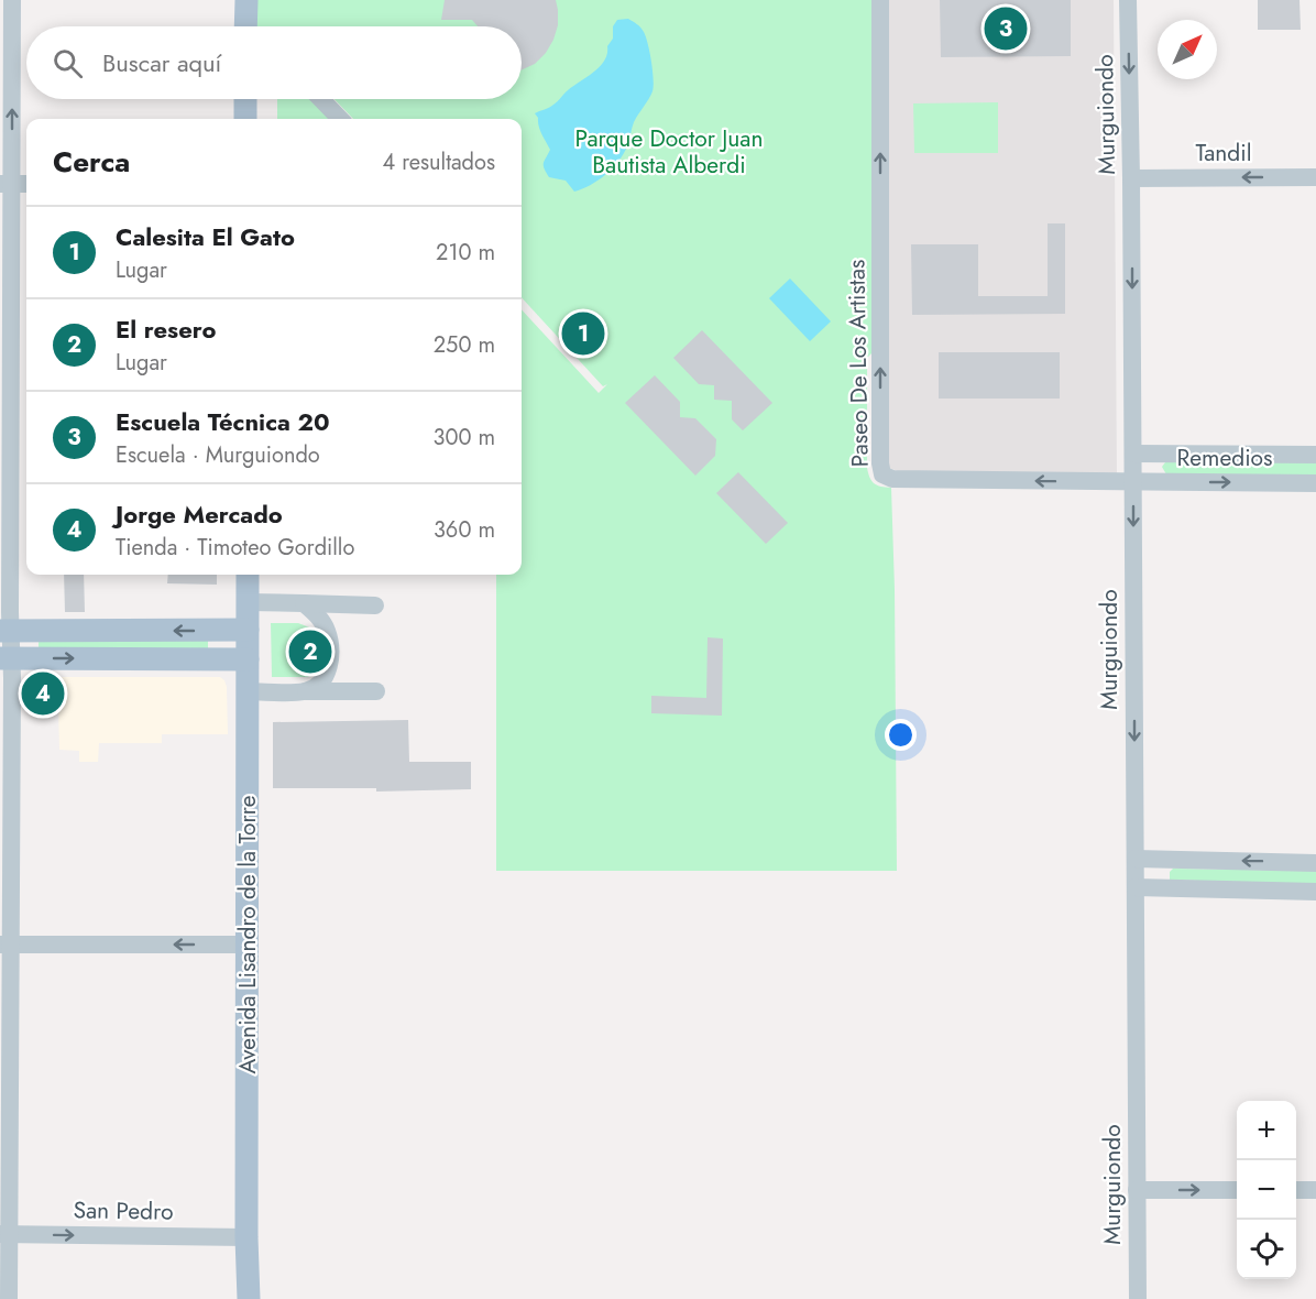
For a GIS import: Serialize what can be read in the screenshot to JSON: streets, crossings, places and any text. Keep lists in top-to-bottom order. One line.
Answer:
{"streets":{"main road":["Avenida Lisandro de la Torre"],"street":["Murguiondo","Tandil","Paseo De Los Artistas","Remedios","San Pedro"]},"crossings":[["Murguiondo","Tandil"],["Murguiondo","Paseo De Los Artistas"],["Murguiondo","Remedios"],["Paseo De Los Artistas","Remedios"],["Avenida Lisandro de la Torre","San Pedro"]],"one_way":["Murguiondo","Tandil","San Pedro"],"parks":["Parque Doctor Juan Bautista Alberdi"],"north":"top right","page":{"pins":["3","1","2","4"],"search":"Buscar aquí","heading":["Cerca","4 resultados"],"list":[{"mark":"1","name":"Calesita El Gato","note":"Lugar","value":"210 m"},{"mark":"2","name":"El resero","note":"Lugar","value":"250 m"},{"mark":"3","name":"Escuela Técnica 20","note":"Escuela · Murguiondo","value":"300 m"},{"mark":"4","name":"Jorge Mercado","note":"Tienda · Timoteo Gordillo","value":"360 m"}],"map_buttons":["+","−"]}}
